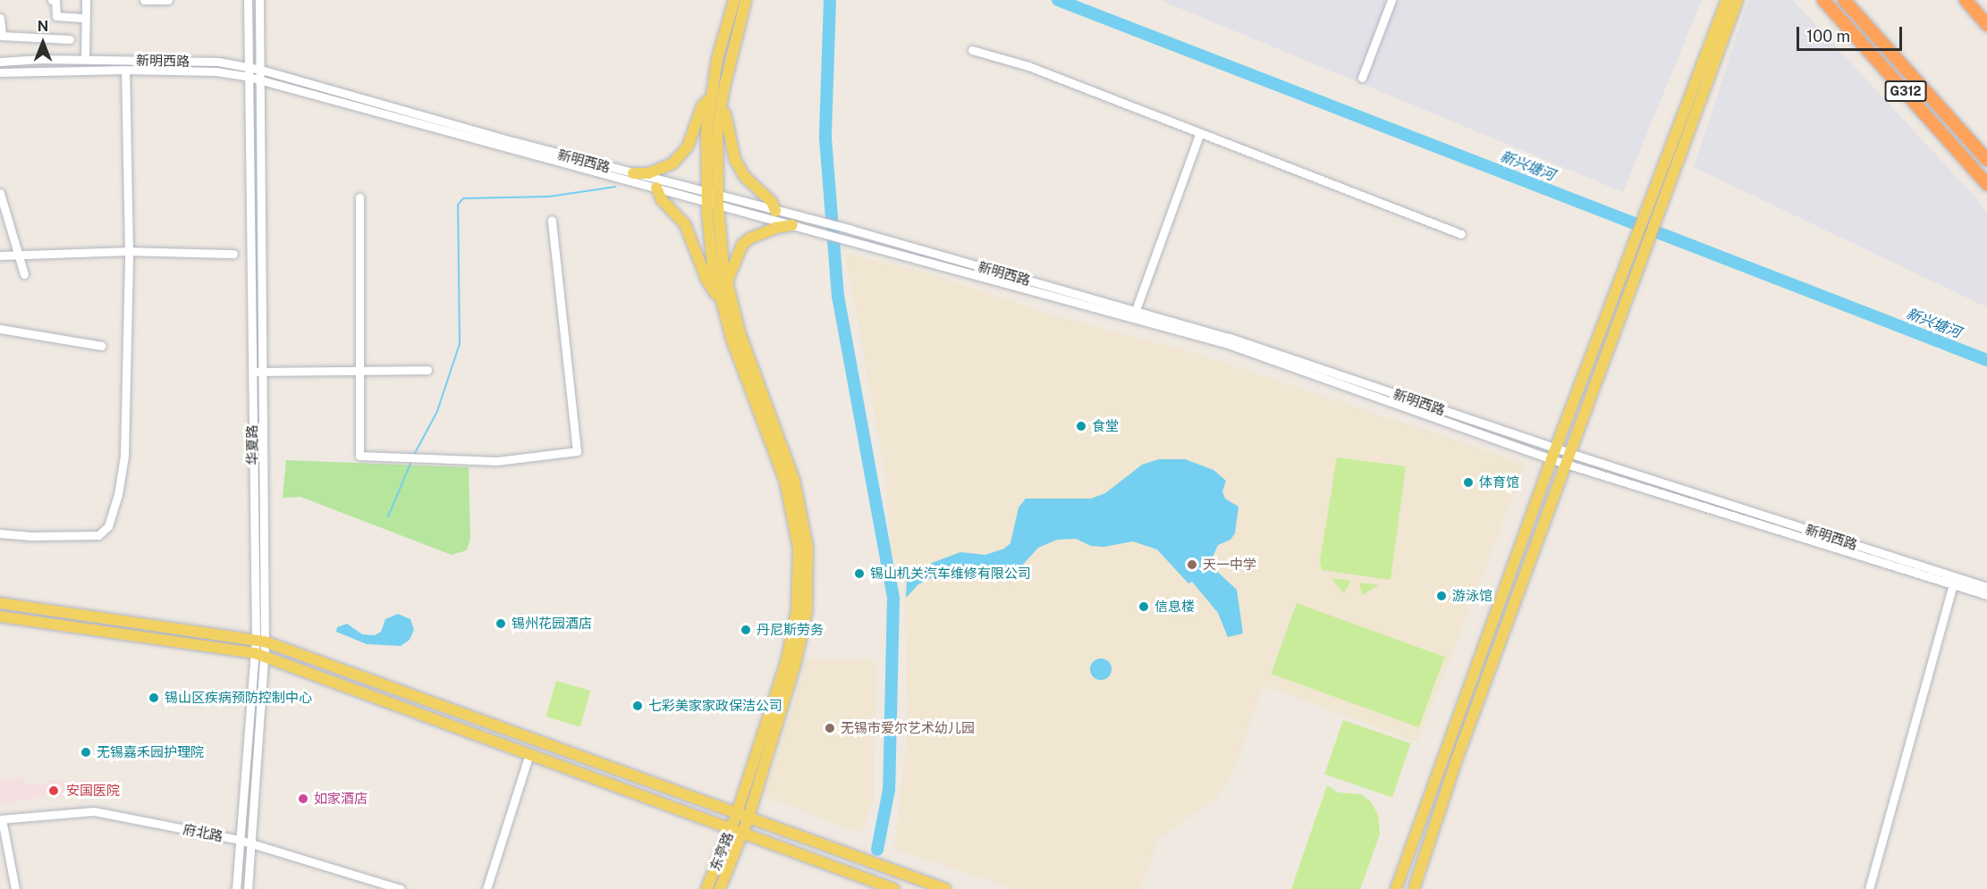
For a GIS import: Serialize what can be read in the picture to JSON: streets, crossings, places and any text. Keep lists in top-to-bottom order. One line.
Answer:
{"streets":{"highway":["G312"],"main road":["东亭路"],"street":["新明西路","华夏路","府北路"]},"crossings":[["新明西路","华夏路"],["新明西路","东亭路"],["华夏路","府北路"]],"water":["新兴塘河"],"places":["食堂","体育馆","天一中学","锡山机关汽车维修有限公司","游泳馆","信息楼","锡州花园酒店","丹尼斯劳务","锡山区疾病预防控制中心","七彩美家家政保洁公司","无锡市爱尔艺术幼儿园","无锡嘉禾园护理院","安国医院","如家酒店"],"scale_bar":"100 m","north":"top"}
